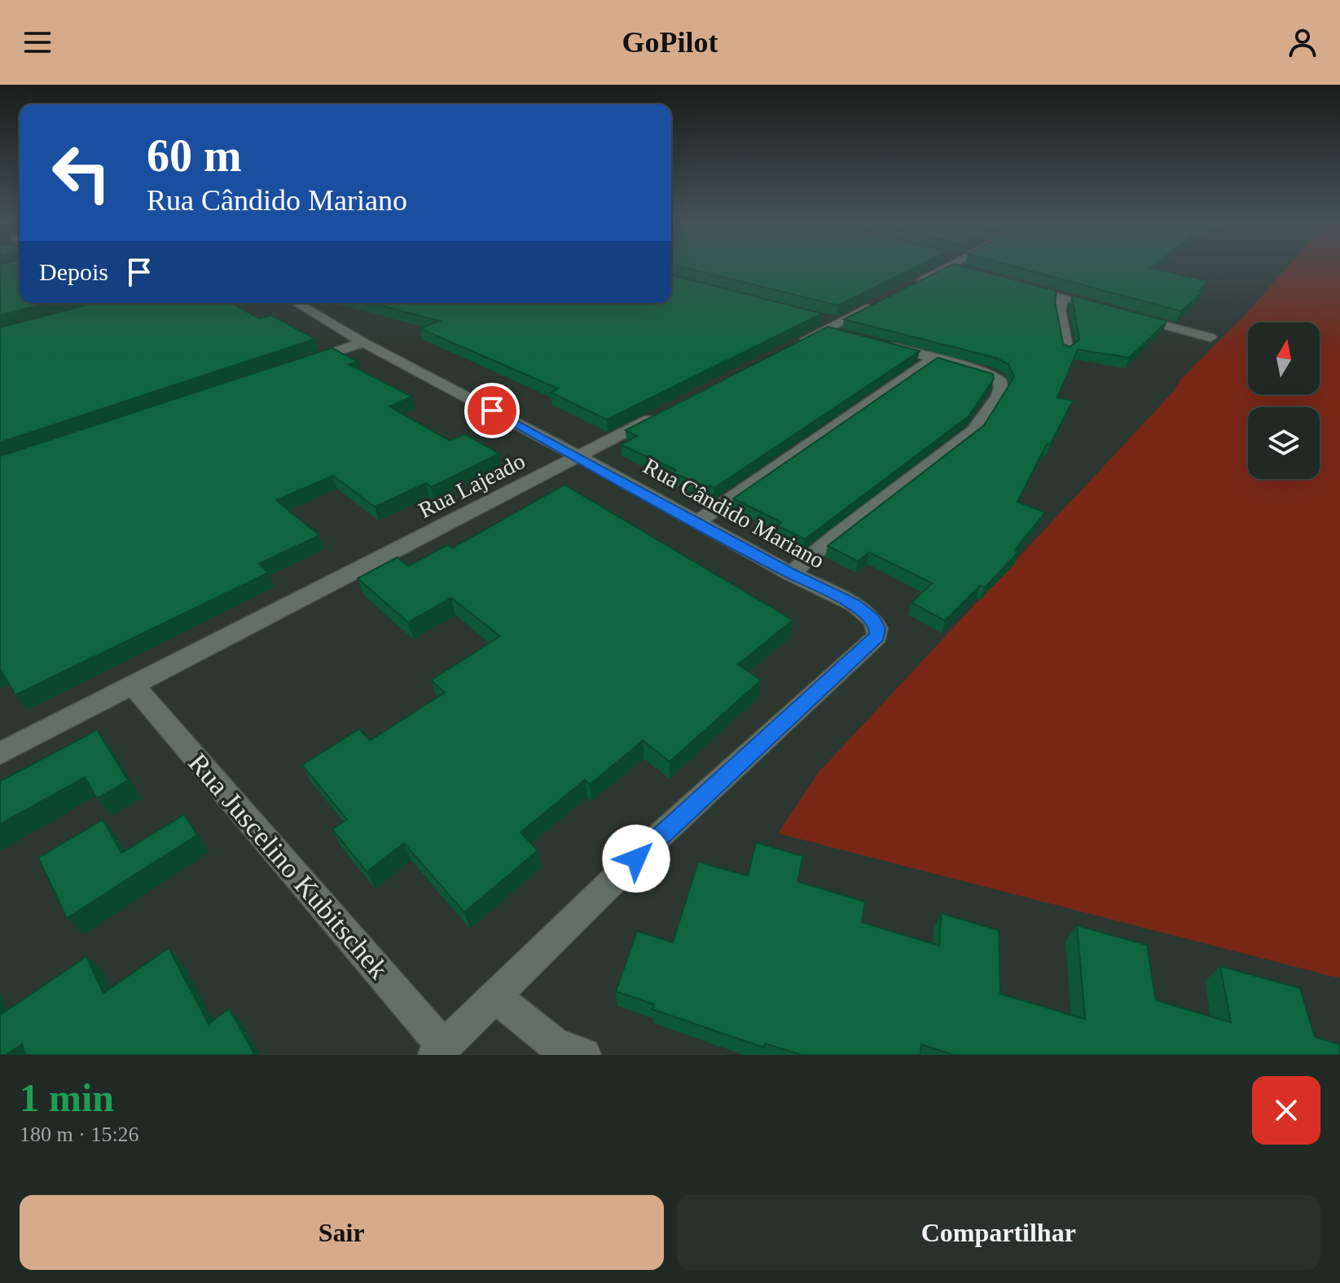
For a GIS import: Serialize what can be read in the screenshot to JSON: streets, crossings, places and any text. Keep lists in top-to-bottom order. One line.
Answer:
{"streets":{"street":["Rua Lajeado","Rua Cândido Mariano","Rua Juscelino Kubitschek"]},"crossings":[["Rua Lajeado","Rua Cândido Mariano"],["Rua Lajeado","Rua Juscelino Kubitschek"]],"north":"top","page":{"header":"GoPilot","turn":["60 m","Rua Cândido Mariano"],"then":"Depois","heading":["1 min","180 m · 15:26"],"buttons":["Sair","Compartilhar"]}}
